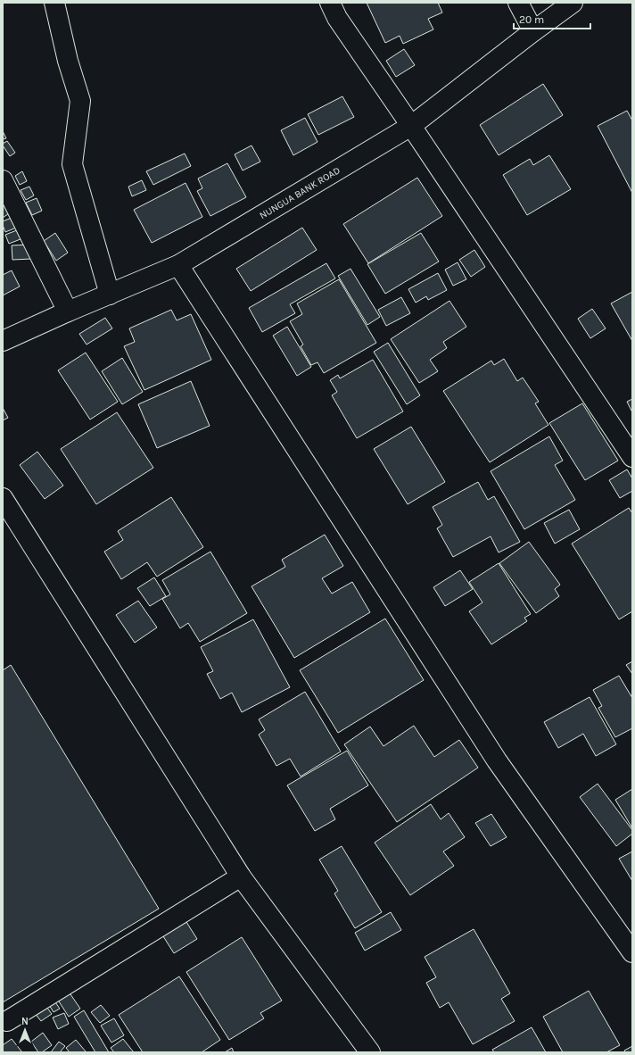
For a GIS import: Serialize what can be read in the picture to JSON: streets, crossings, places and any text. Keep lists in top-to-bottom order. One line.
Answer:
{"streets":{"street":["NUNGUA BANK ROAD"]},"scale_bar":"20 m","north":"top"}
